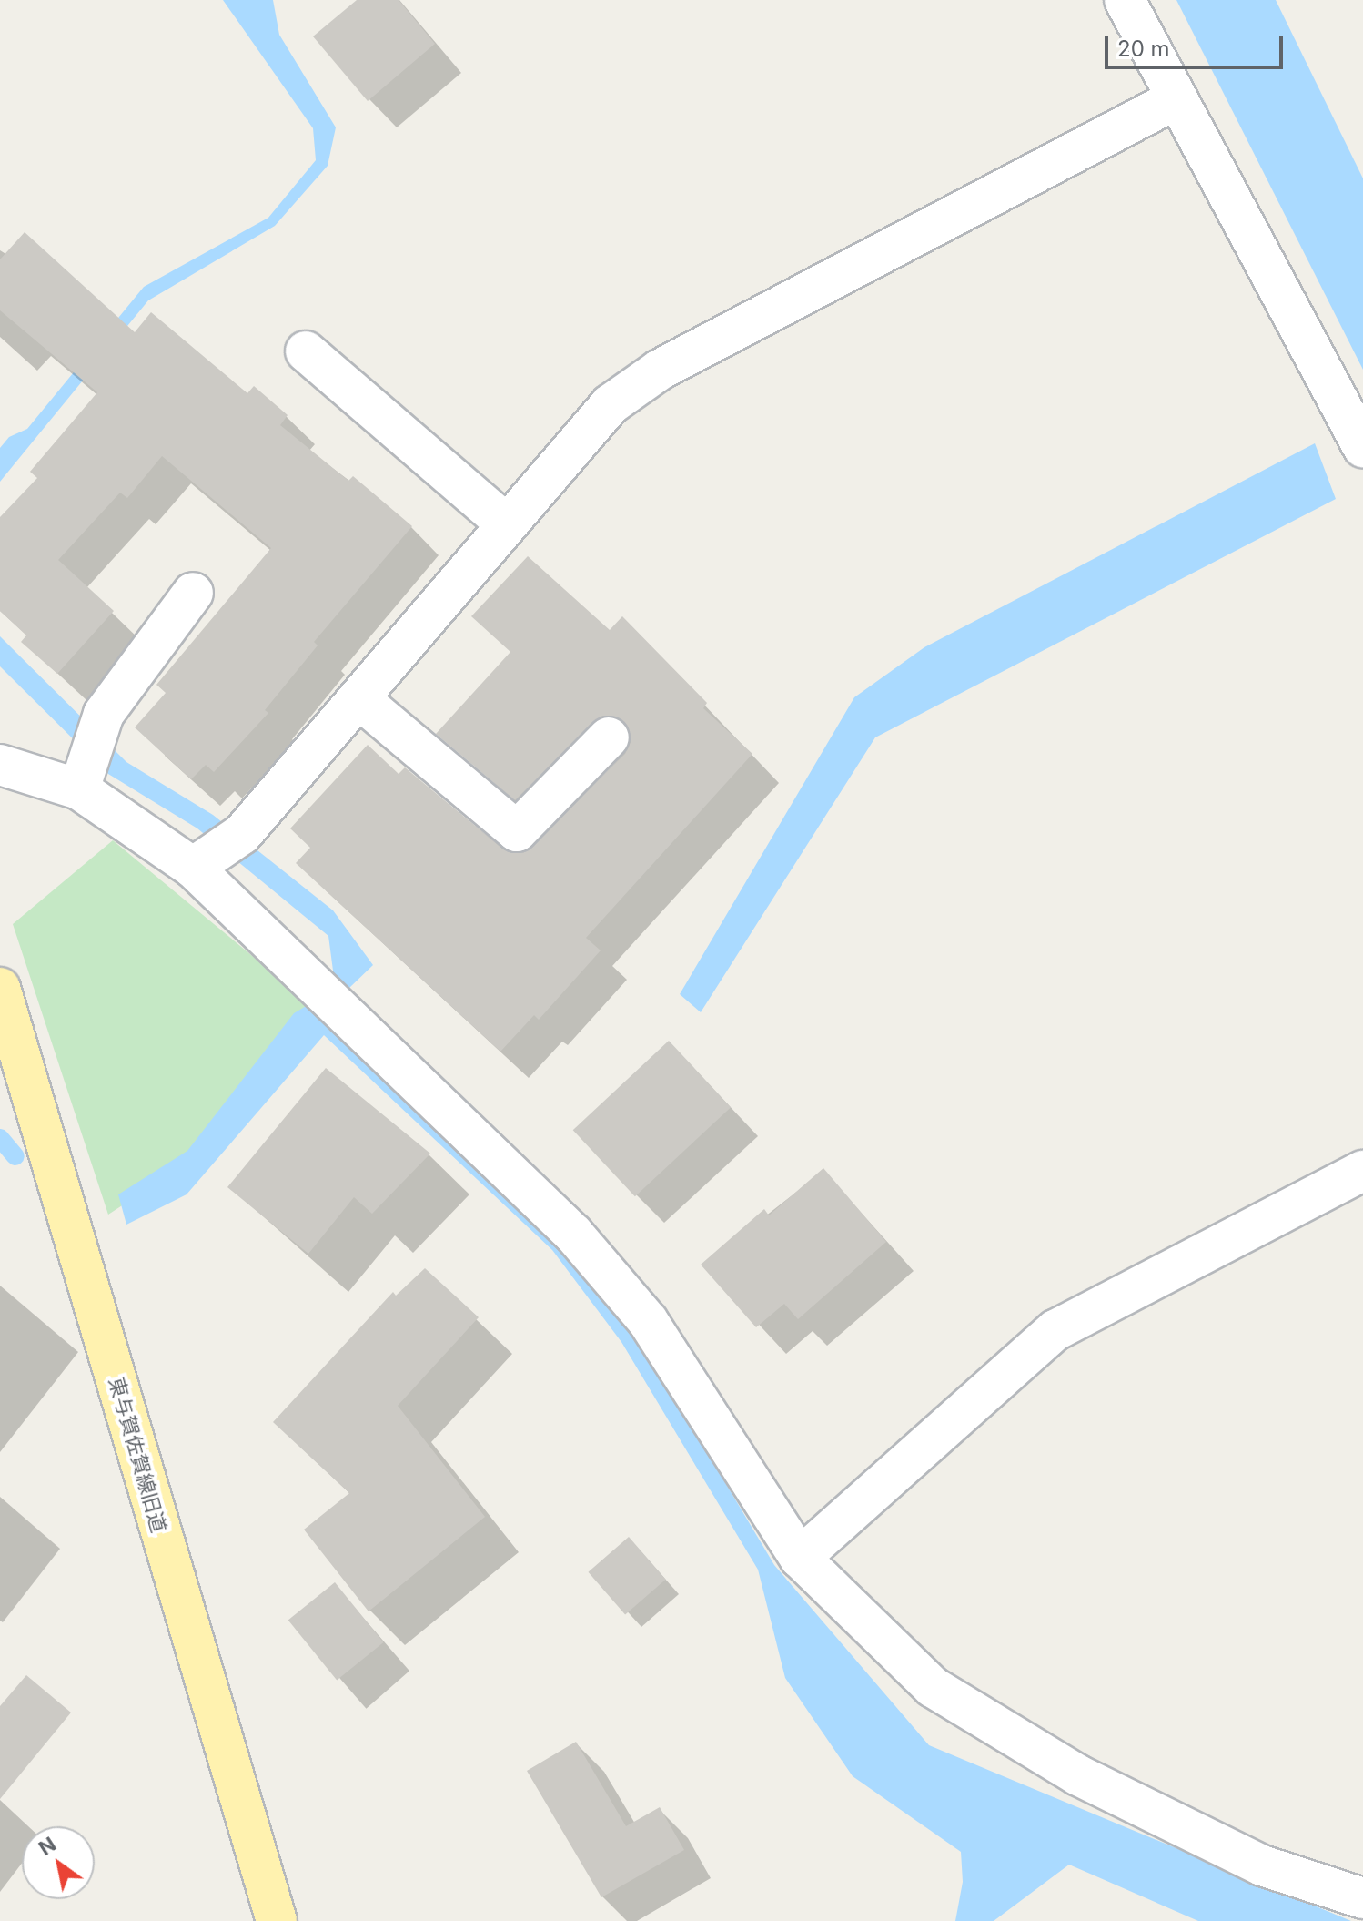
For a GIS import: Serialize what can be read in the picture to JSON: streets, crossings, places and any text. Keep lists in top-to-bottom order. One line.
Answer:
{"streets":{"main road":["東与賀佐賀線旧道"]},"scale_bar":"20 m","north":"top left"}
